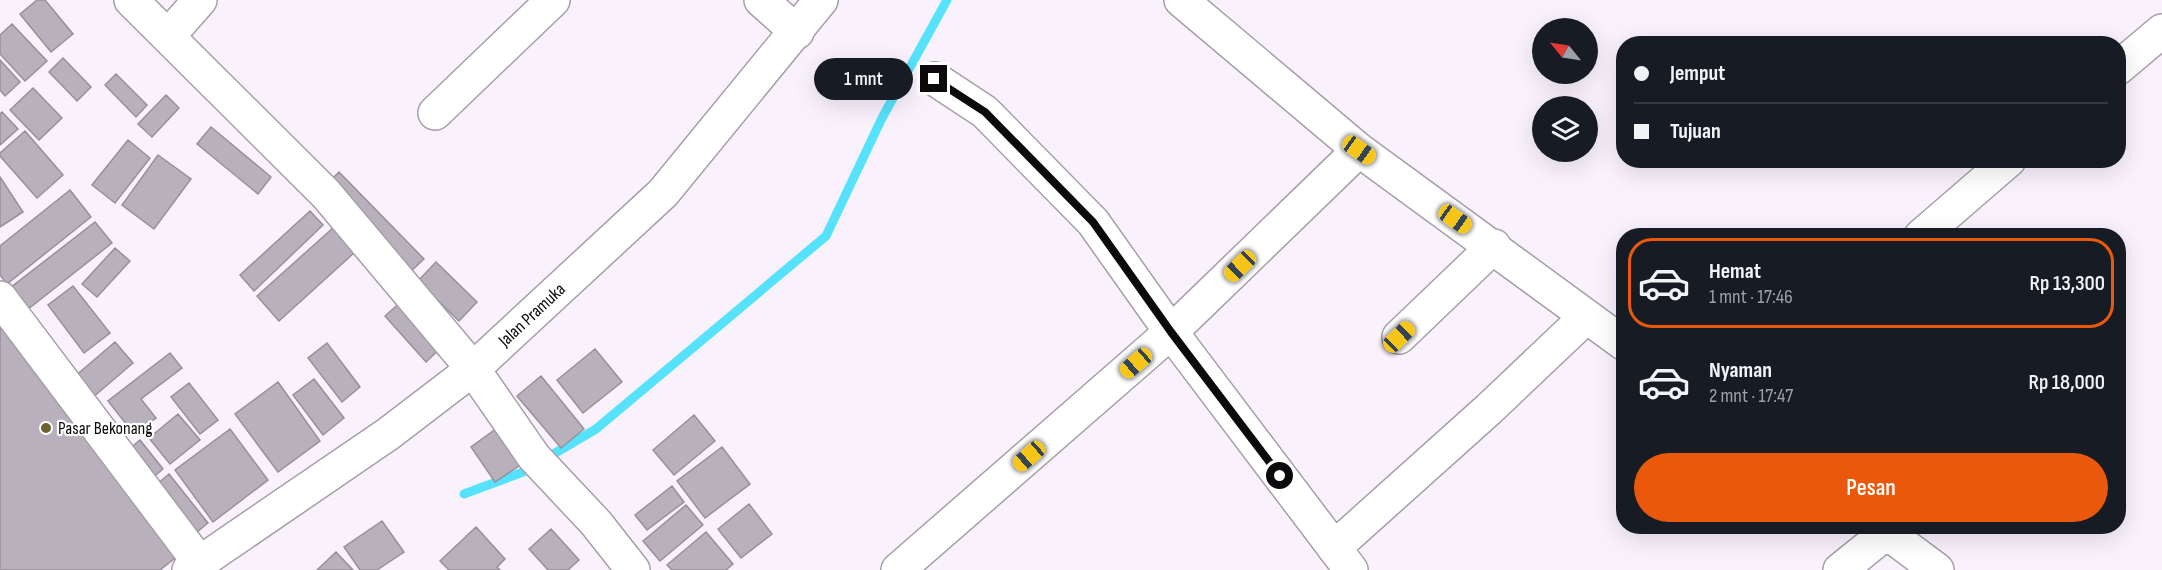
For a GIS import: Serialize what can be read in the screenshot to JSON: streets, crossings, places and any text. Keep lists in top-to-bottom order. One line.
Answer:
{"streets":{"street":["Jalan Pramuka"]},"places":["Pasar Bekonang"],"north":"top left","page":{"banner":["Jemput","Tujuan"],"bubble":"1 mnt","list":[{"name":"Hemat","note":"1 mnt · 17:46","value":"Rp 13,300"},{"name":"Nyaman","note":"2 mnt · 17:47","value":"Rp 18,000"}],"buttons":"Pesan"}}
